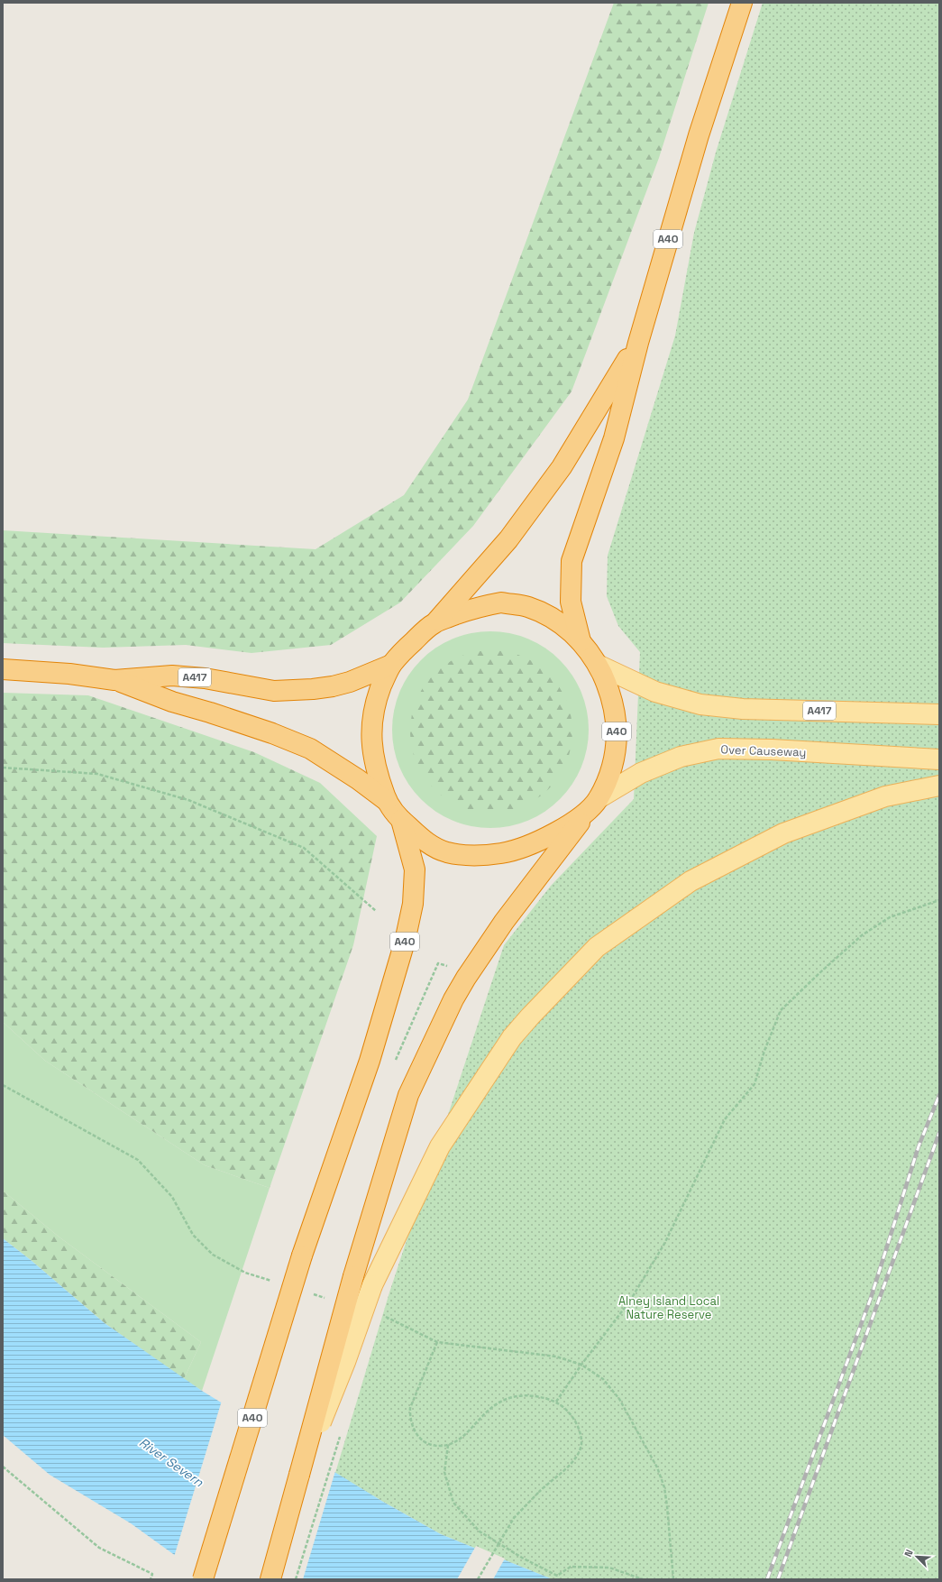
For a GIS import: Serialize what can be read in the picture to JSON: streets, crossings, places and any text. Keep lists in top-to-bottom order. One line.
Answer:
{"streets":{"highway":["A40","A417"],"main road":["Over Causeway"]},"crossings":[["A40","A417"],["A40","Over Causeway"]],"water":["River Severn"],"parks":["Alney Island Local Nature Reserve"],"north":"top left"}
